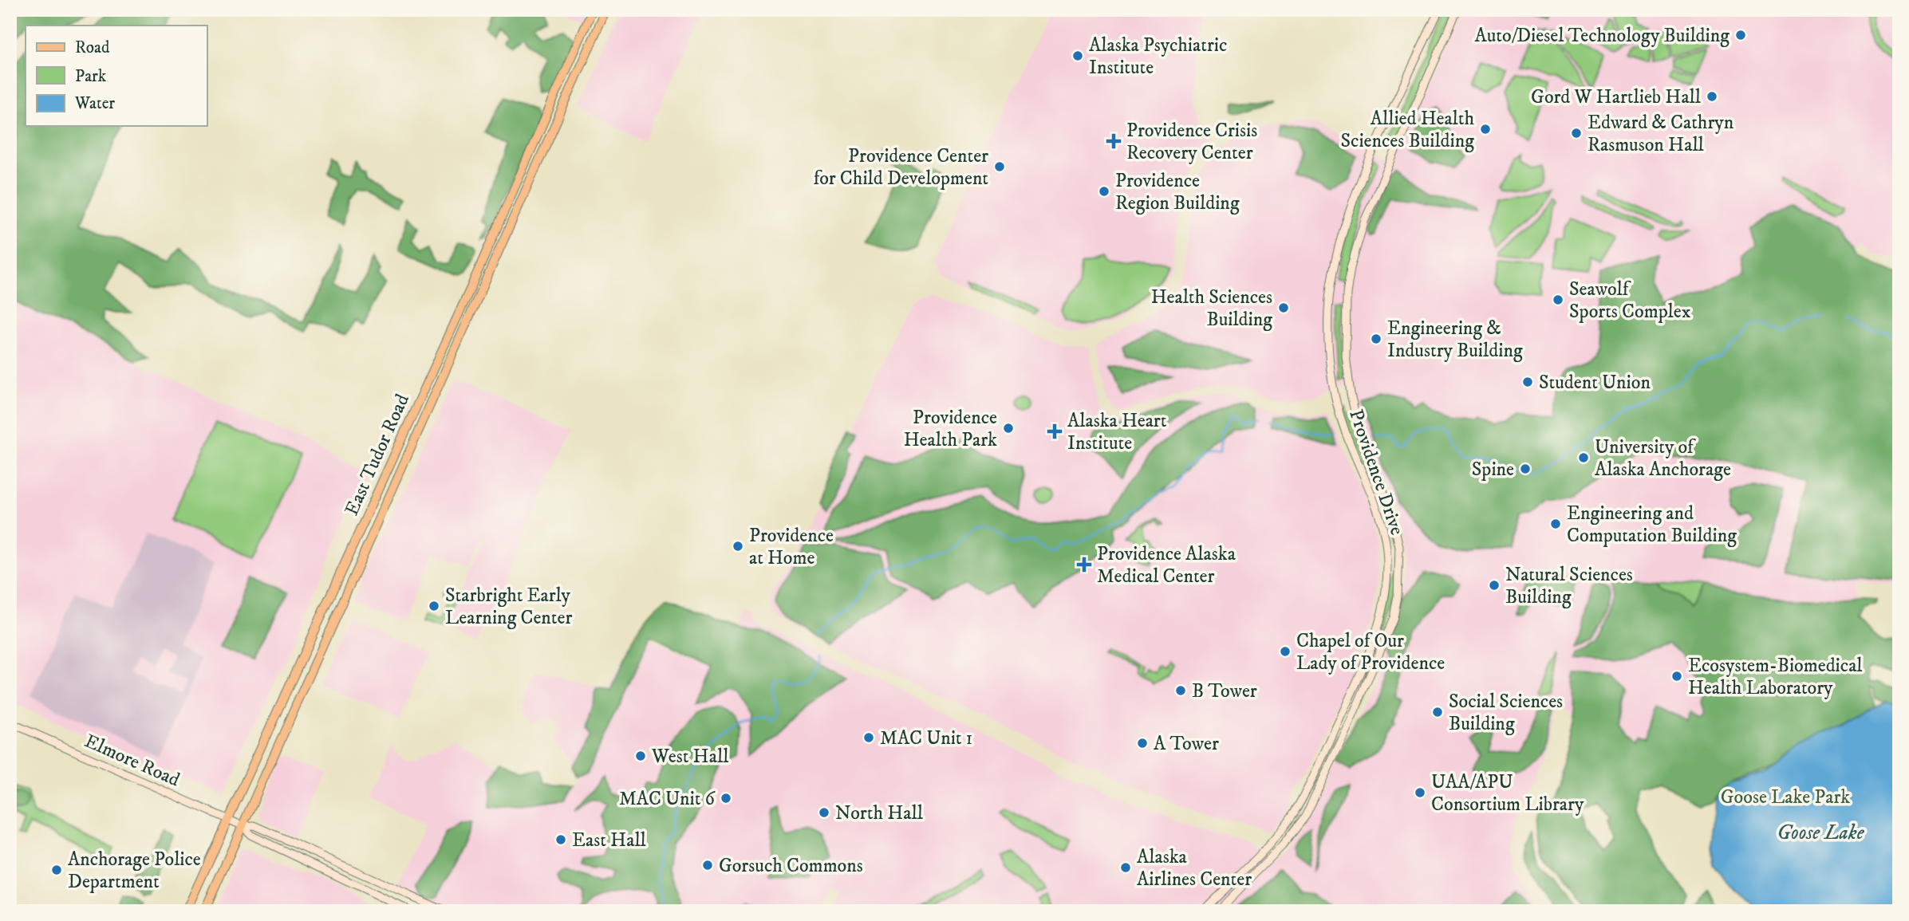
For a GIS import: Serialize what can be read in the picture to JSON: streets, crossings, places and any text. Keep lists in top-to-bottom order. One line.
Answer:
{"streets":{"main road":["East Tudor Road","Providence Drive","Elmore Road"]},"crossings":[["East Tudor Road","Elmore Road"]],"water":["Goose Lake"],"parks":["Goose Lake Park"],"places":{"other":["Auto/Diesel Technology Building","Alaska Psychiatric Institute","Gord W Hartlieb Hall","Allied Health Sciences Building","Edward & Cathryn Rasmuson Hall","Providence Center for Child Development","Providence Region Building","Seawolf Sports Complex","Health Sciences Building","Engineering & Industry Building","Student Union","Providence Health Park","University of Alaska Anchorage","Spine","Engineering and Computation Building","Providence at Home","Natural Sciences Building","Starbright Early Learning Center","Chapel of Our Lady of Providence","Ecosystem-Biomedical Health Laboratory","B Tower","Social Sciences Building","MAC Unit 1","A Tower","West Hall","UAA/APU Consortium Library","MAC Unit 6","North Hall","East Hall","Gorsuch Commons","Alaska Airlines Center","Anchorage Police Department"],"health":["Providence Crisis Recovery Center","Alaska Heart Institute","Providence Alaska Medical Center"]},"legend":["Road","Park","Water"]}
